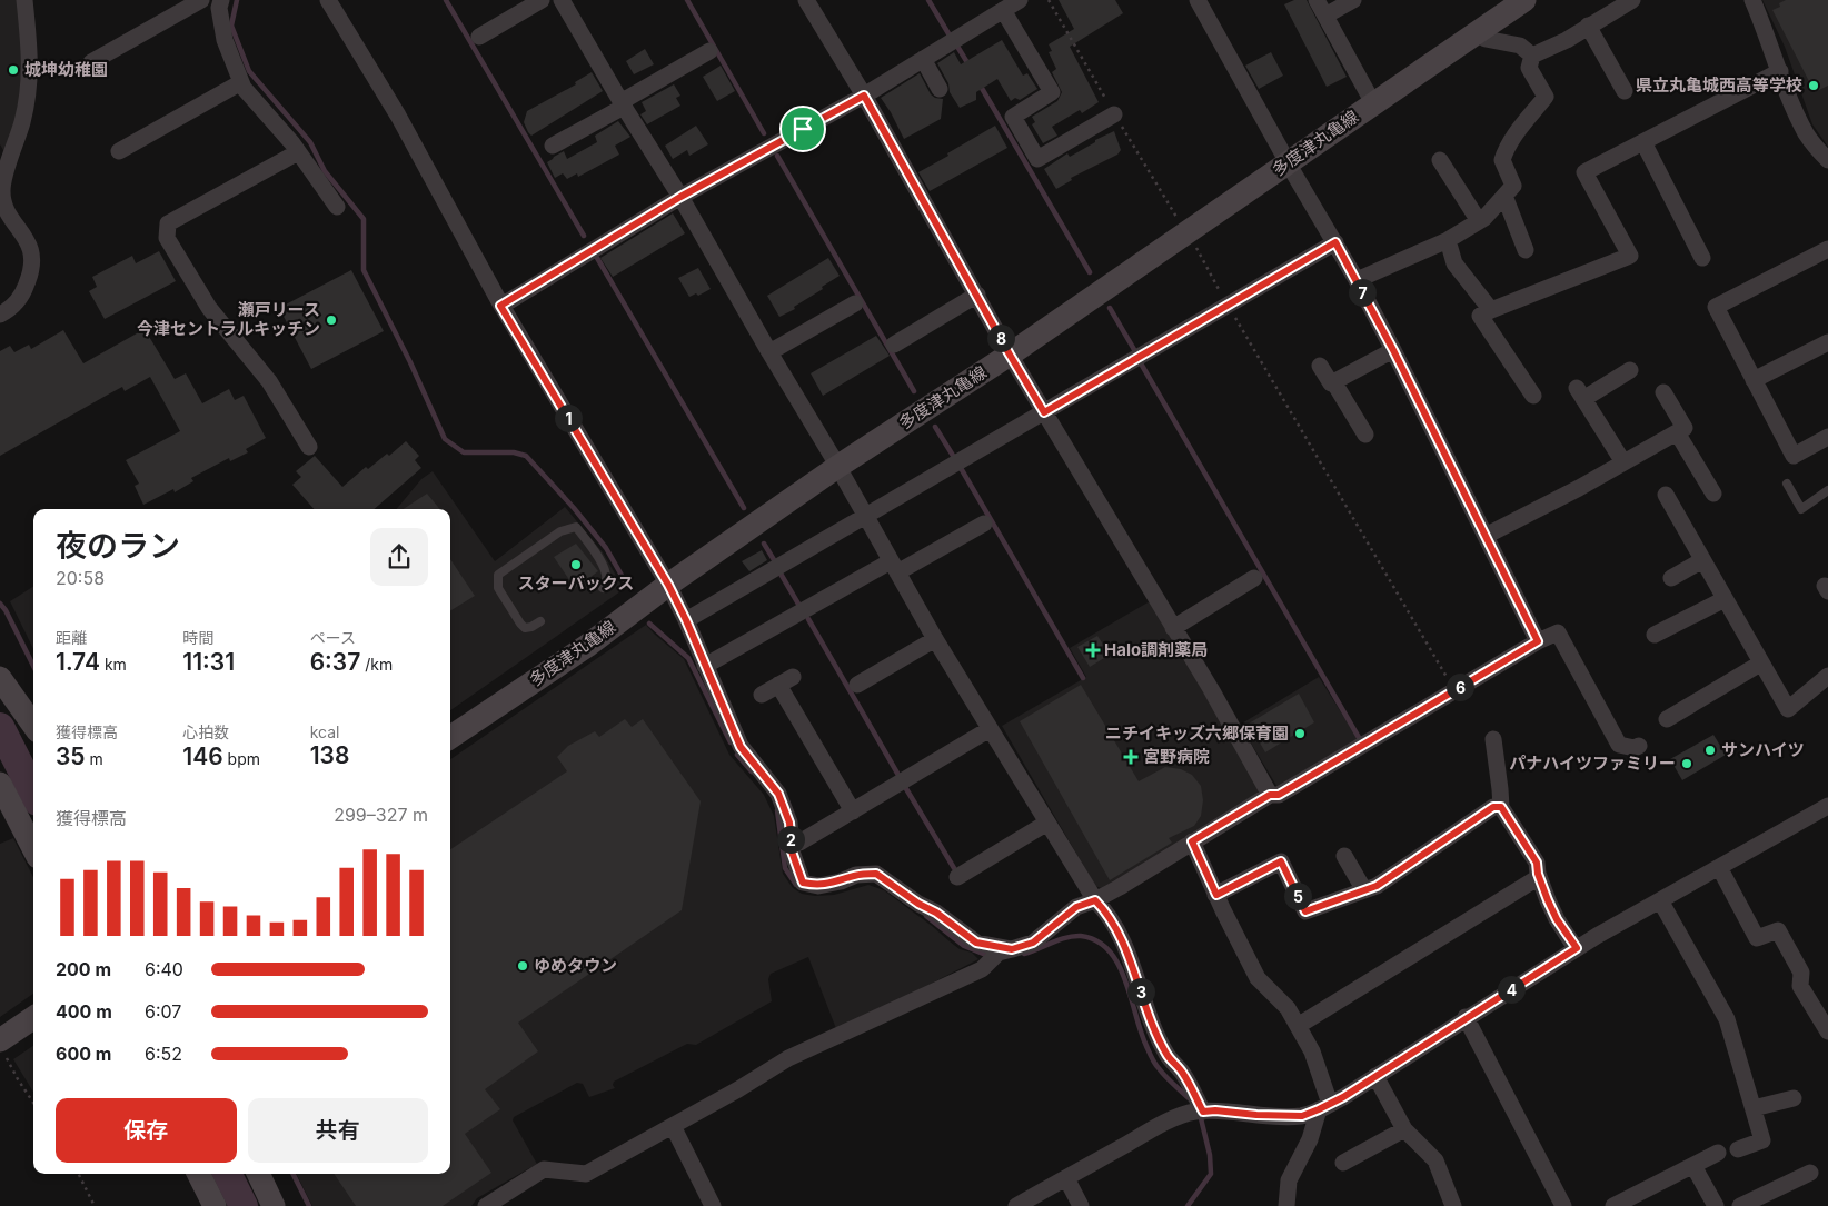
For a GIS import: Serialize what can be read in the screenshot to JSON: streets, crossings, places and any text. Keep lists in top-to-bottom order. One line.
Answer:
{"streets":{"main road":["多度津丸亀線"]},"places":{"other":["城坤幼稚園","県立丸亀城西高等学校","瀬戸リース 今津セントラルキッチン","スターバックス","ニチイキッズ六郷保育園","サンハイツ","パナハイツファミリー","ゆめタウン"],"health":["Halo調剤薬局","宮野病院"]},"page":{"pins":["7","8","1","6","2","5","4","3"],"heading":["夜のラン","20:58"],"stats":[["距離","1.74 km"],["時間","11:31"],["ペース","6:37 /km"],["獲得標高","35 m"],["心拍数","146 bpm"],["kcal","138"]],"chart":["獲得標高","299–327 m"],"list":[{"name":"200 m","note":"6:40"},{"name":"400 m","note":"6:07"},{"name":"600 m","note":"6:52"}],"buttons":["保存","共有"]}}
